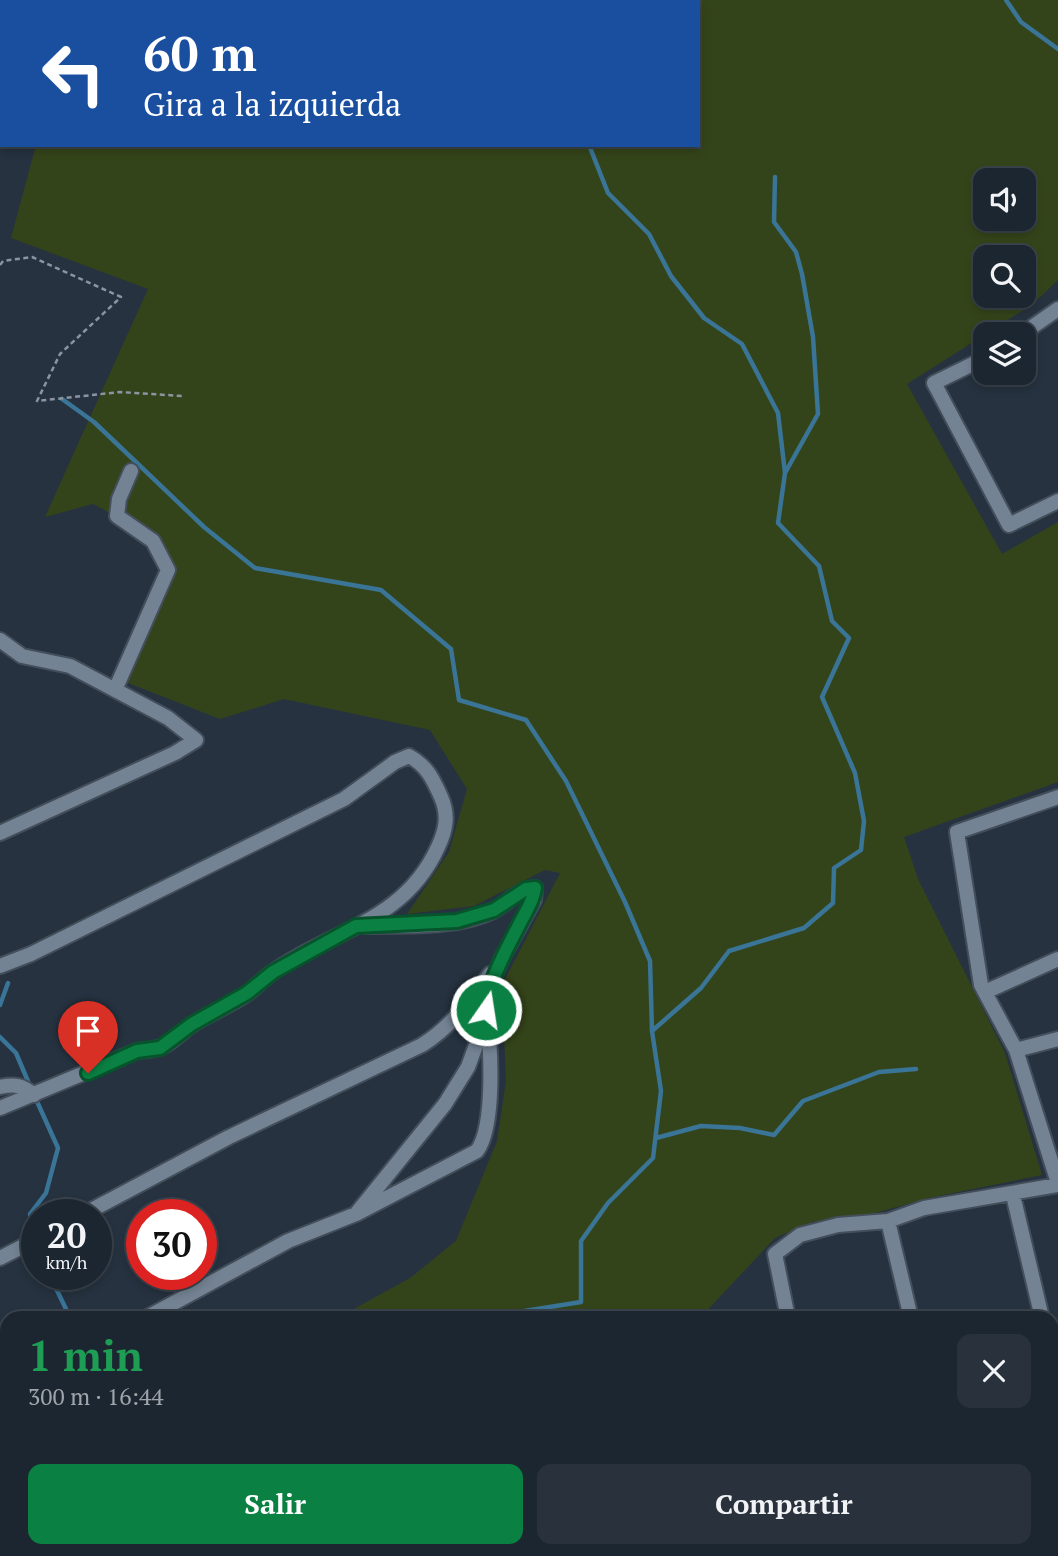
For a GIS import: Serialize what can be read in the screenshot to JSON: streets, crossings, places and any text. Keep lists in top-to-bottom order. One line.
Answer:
{"page":{"turn":["60 m","Gira a la izquierda"],"speed":"20 km/h","limit":"30","heading":["1 min","300 m · 16:44"],"buttons":["Salir","Compartir"]}}
